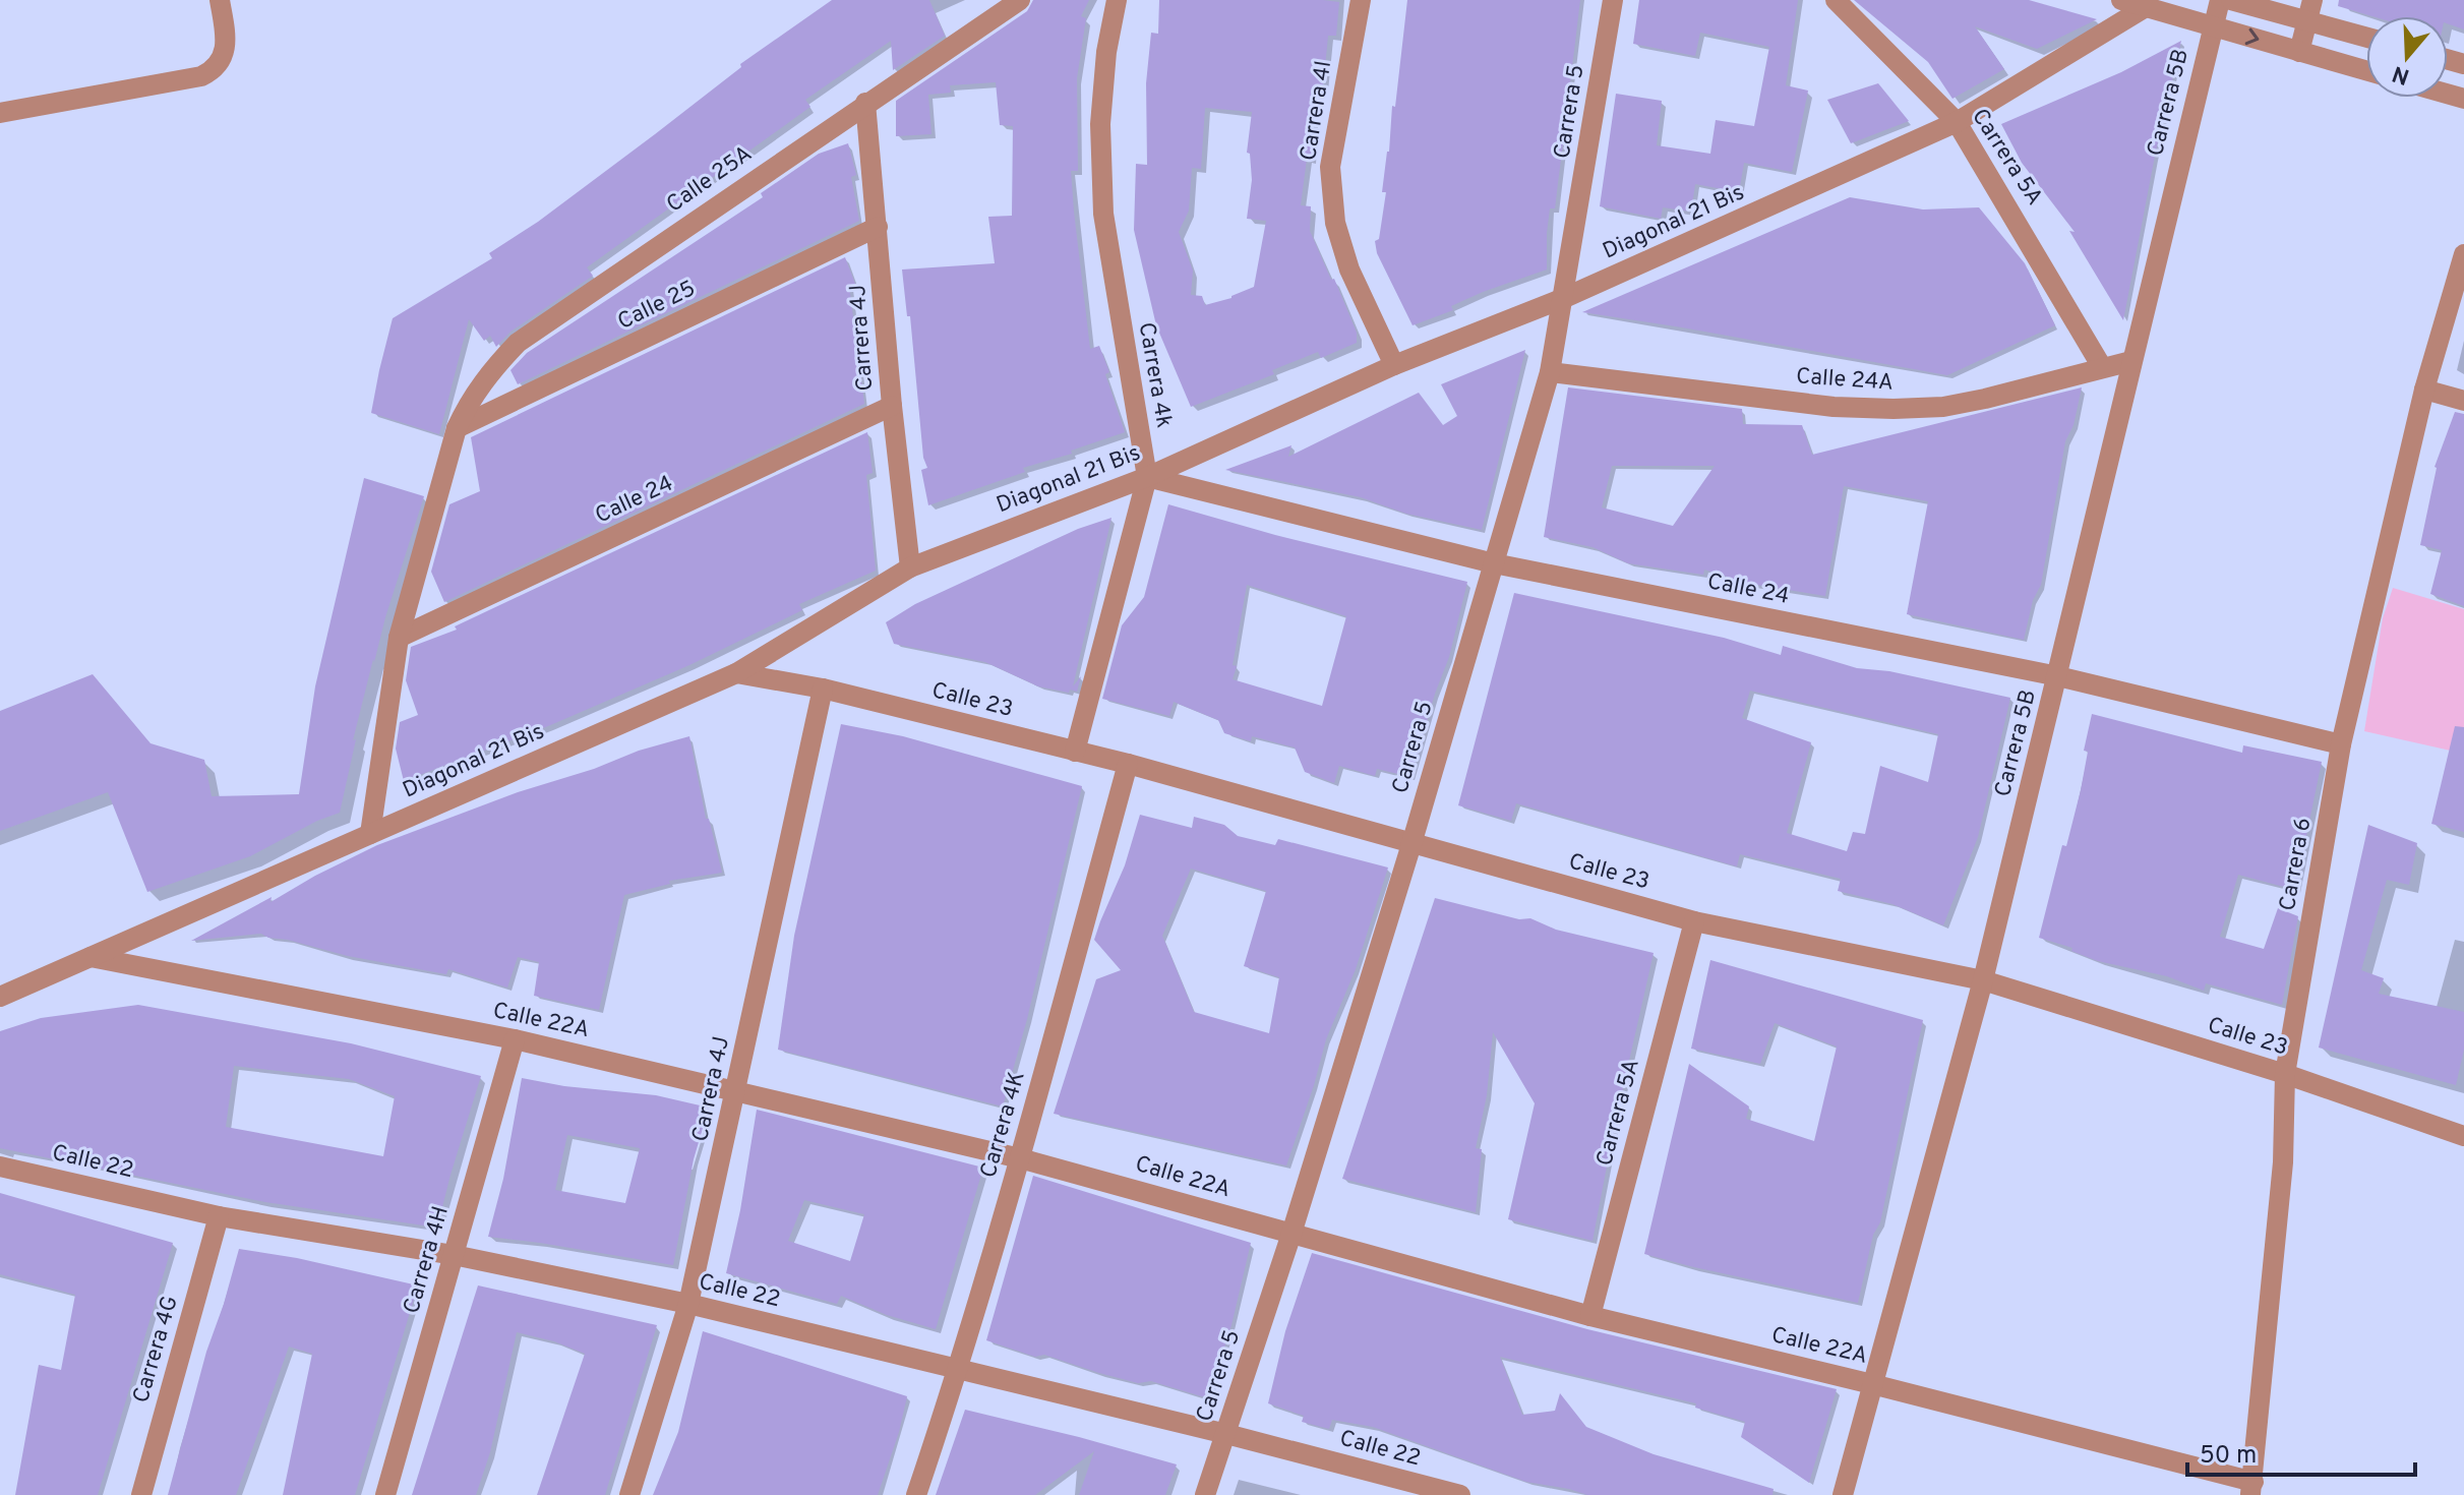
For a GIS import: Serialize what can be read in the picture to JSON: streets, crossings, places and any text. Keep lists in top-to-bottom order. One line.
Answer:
{"streets":{"street":["Carrera 5B","Carrera 4l","Carrera 5","Carrera 5A","Calle 25A","Diagonal 21 Bis","Calle 25","Carrera 4J","Carrera 4k","Calle 24A","Calle 24","Calle 23","Carrera 6","Calle 22A","Carrera 4K","Calle 22","Carrera 4H","Carrera 4G"]},"crossings":[["Carrera 5B","Calle 24A"],["Carrera 5B","Calle 24"],["Carrera 5B","Calle 23"],["Carrera 5B","Calle 22A"],["Carrera 4l","Diagonal 21 Bis"],["Carrera 5","Diagonal 21 Bis"],["Carrera 5","Calle 24A"],["Carrera 5","Calle 24"],["Carrera 5","Calle 23"],["Carrera 5","Calle 22A"],["Carrera 5","Calle 22"],["Carrera 5A","Diagonal 21 Bis"],["Carrera 5A","Calle 24A"],["Carrera 5A","Calle 23"],["Carrera 5A","Calle 22A"],["Calle 25A","Diagonal 21 Bis"],["Calle 25A","Calle 25"],["Calle 25A","Carrera 4J"],["Calle 25A","Calle 24"],["Diagonal 21 Bis","Carrera 4J"],["Diagonal 21 Bis","Carrera 4k"],["Diagonal 21 Bis","Calle 24"],["Diagonal 21 Bis","Calle 23"],["Diagonal 21 Bis","Calle 22A"],["Calle 25","Carrera 4J"],["Carrera 4J","Calle 24"],["Carrera 4J","Calle 23"],["Carrera 4J","Calle 22A"],["Carrera 4J","Calle 22"],["Carrera 4k","Calle 24"],["Carrera 4k","Calle 23"],["Calle 24","Carrera 6"],["Calle 23","Carrera 6"],["Calle 23","Carrera 4K"],["Carrera 6","Calle 22A"],["Calle 22A","Carrera 4K"],["Calle 22A","Carrera 4H"],["Carrera 4K","Calle 22"],["Calle 22","Carrera 4H"],["Calle 22","Carrera 4G"]],"scale_bar":"50 m","north":"bottom"}
